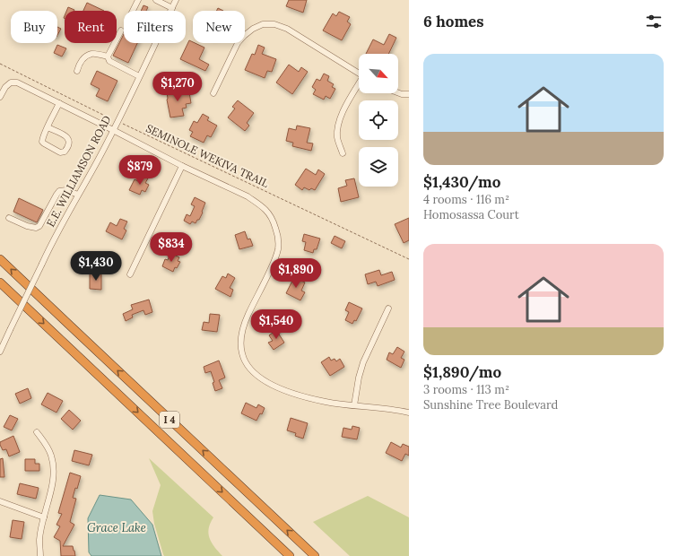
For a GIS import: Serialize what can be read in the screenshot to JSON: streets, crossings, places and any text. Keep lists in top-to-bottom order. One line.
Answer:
{"streets":{"highway":["I 4"],"street":["E.E. WILLIAMSON ROAD"],"path":["SEMINOLE WEKIVA TRAIL"]},"crossings":[["SEMINOLE WEKIVA TRAIL","E.E. WILLIAMSON ROAD"]],"water":["Grace Lake"],"north":"bottom right","page":{"heading":"6 homes","chip":["Buy","Rent","Filters","New"],"list":[{"name":"$1,430/mo","note":"4 rooms · 116 m² · Homosassa Court"},{"name":"$1,890/mo","note":"3 rooms · 113 m² · Sunshine Tree Boulevard"}],"price":["$1,270","$879","$834","$1,430","$1,890","$1,540"]}}
